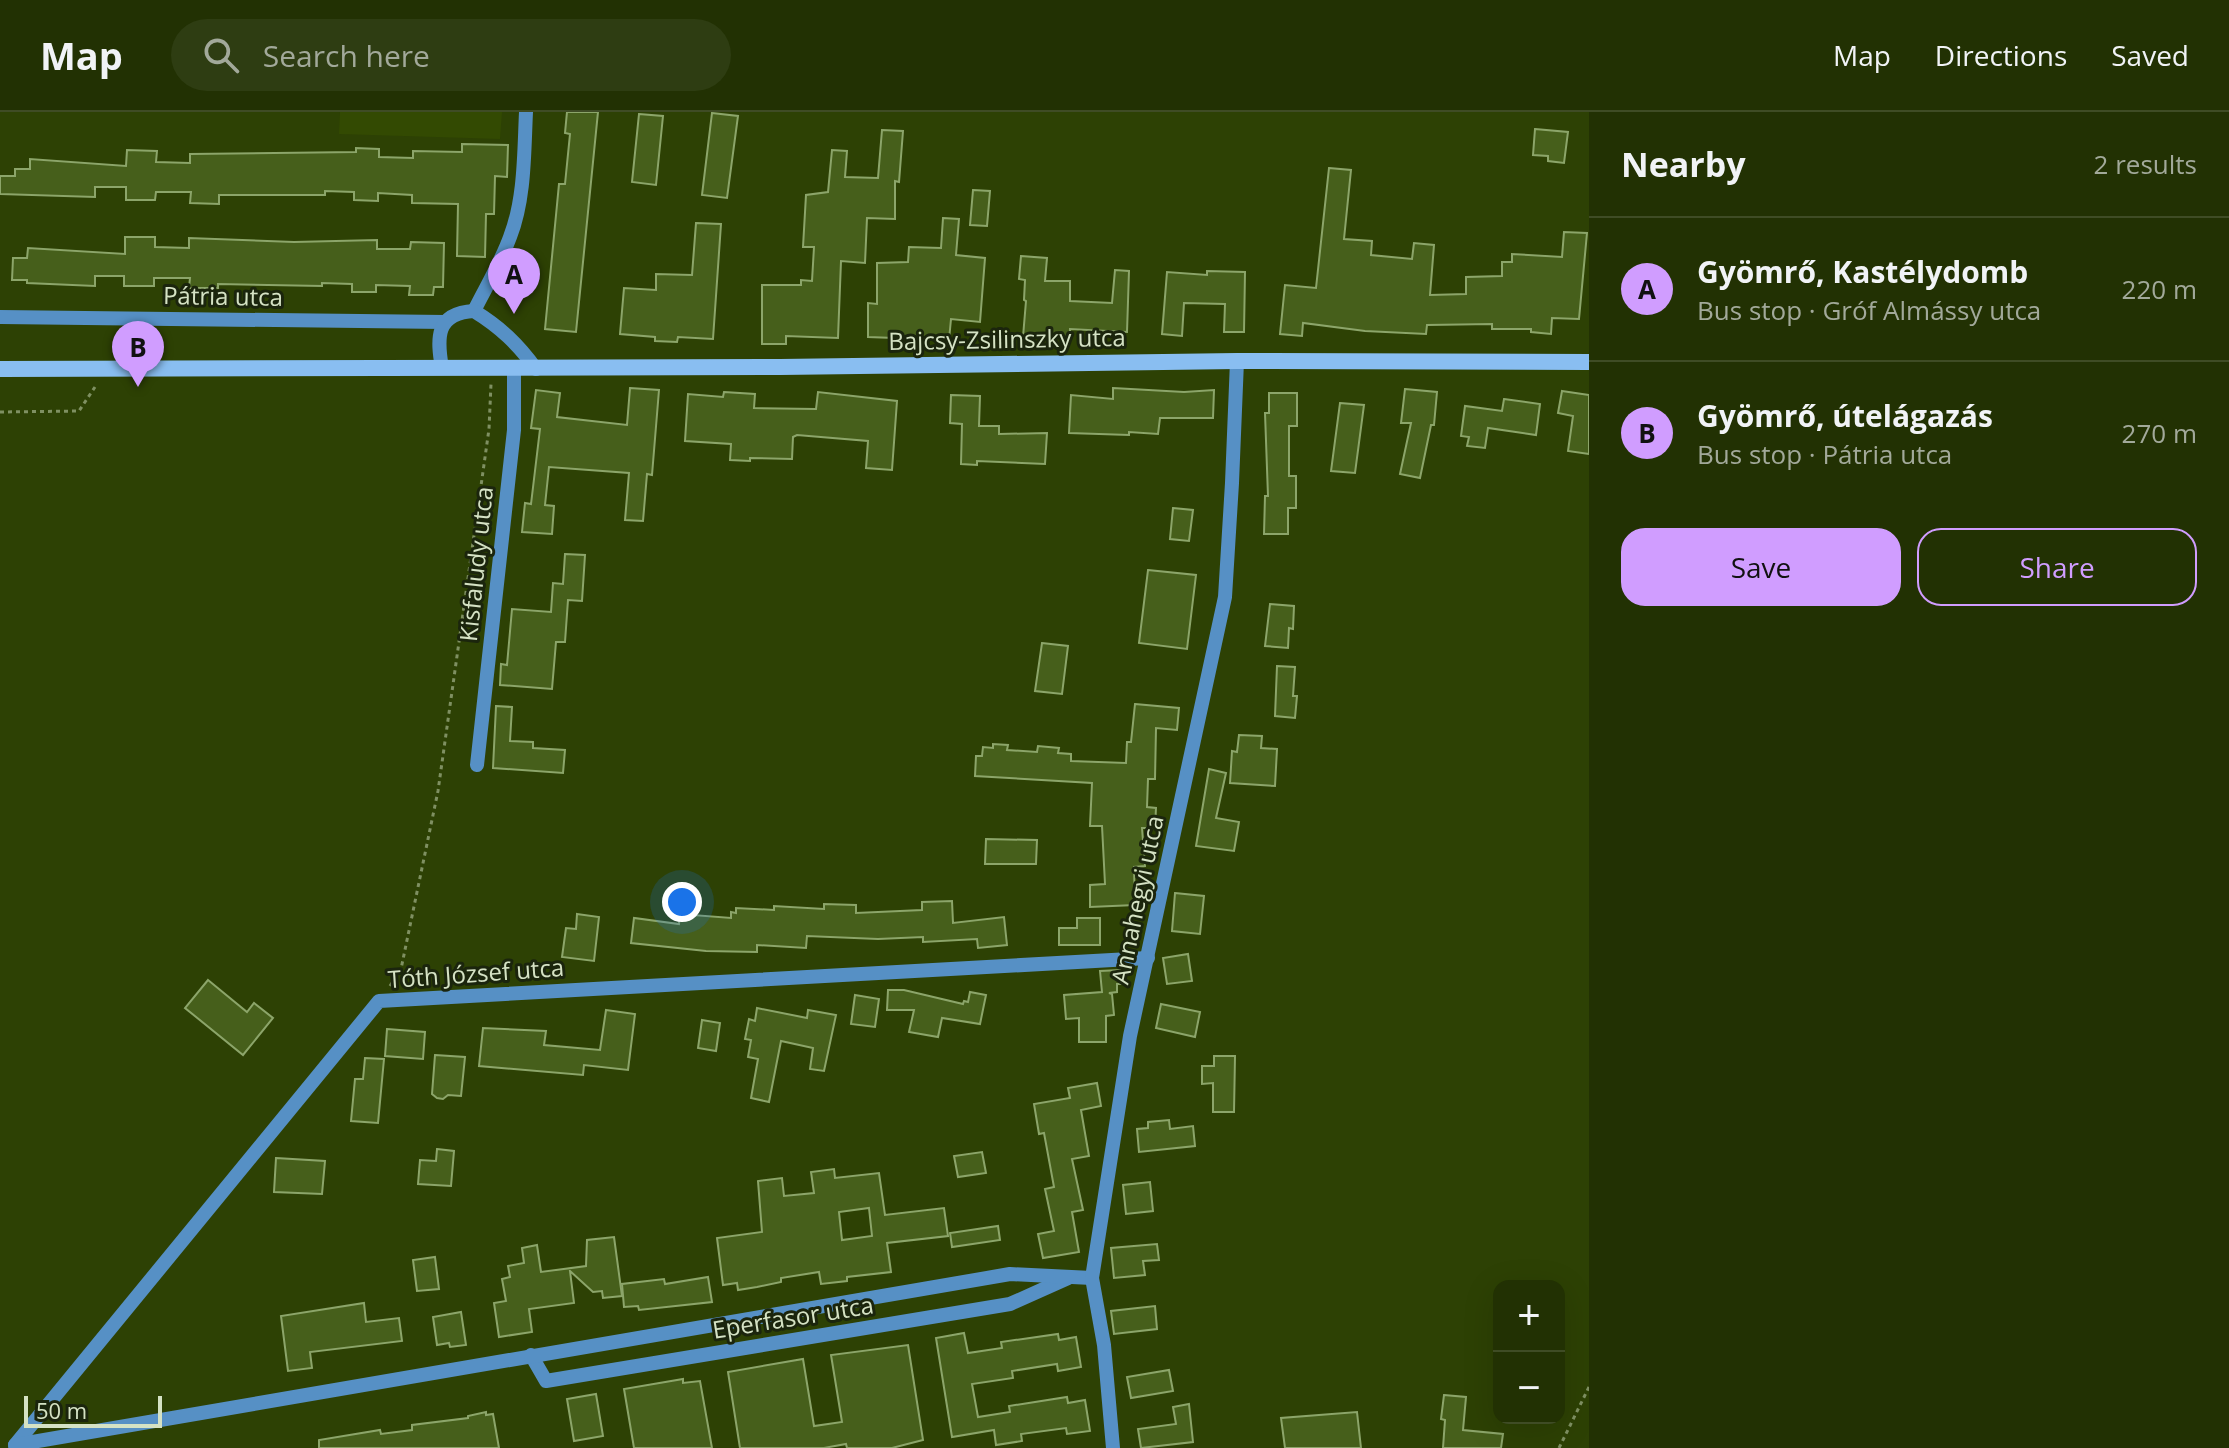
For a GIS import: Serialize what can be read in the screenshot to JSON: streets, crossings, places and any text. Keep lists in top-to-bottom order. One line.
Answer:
{"streets":{"main road":["Bajcsy-Zsilinszky utca"],"street":["Pátria utca","Kisfaludy utca","Annahegyi utca","Tóth József utca","Eperfasor utca"]},"crossings":[["Bajcsy-Zsilinszky utca","Kisfaludy utca"],["Bajcsy-Zsilinszky utca","Annahegyi utca"],["Annahegyi utca","Tóth József utca"],["Annahegyi utca","Eperfasor utca"],["Tóth József utca","Eperfasor utca"]],"scale_bar":"50 m","page":{"header":"Map","search":"Search here","nav":["Map","Directions","Saved"],"heading":["Nearby","2 results"],"list":[{"mark":"A","name":"Gyömrő, Kastélydomb","note":"Bus stop · Gróf Almássy utca","value":"220 m"},{"mark":"B","name":"Gyömrő, útelágazás","note":"Bus stop · Pátria utca","value":"270 m"}],"pins":["A","B"],"buttons":["Save","Share"],"map_buttons":["+","−"],"scale":"50 m"}}
